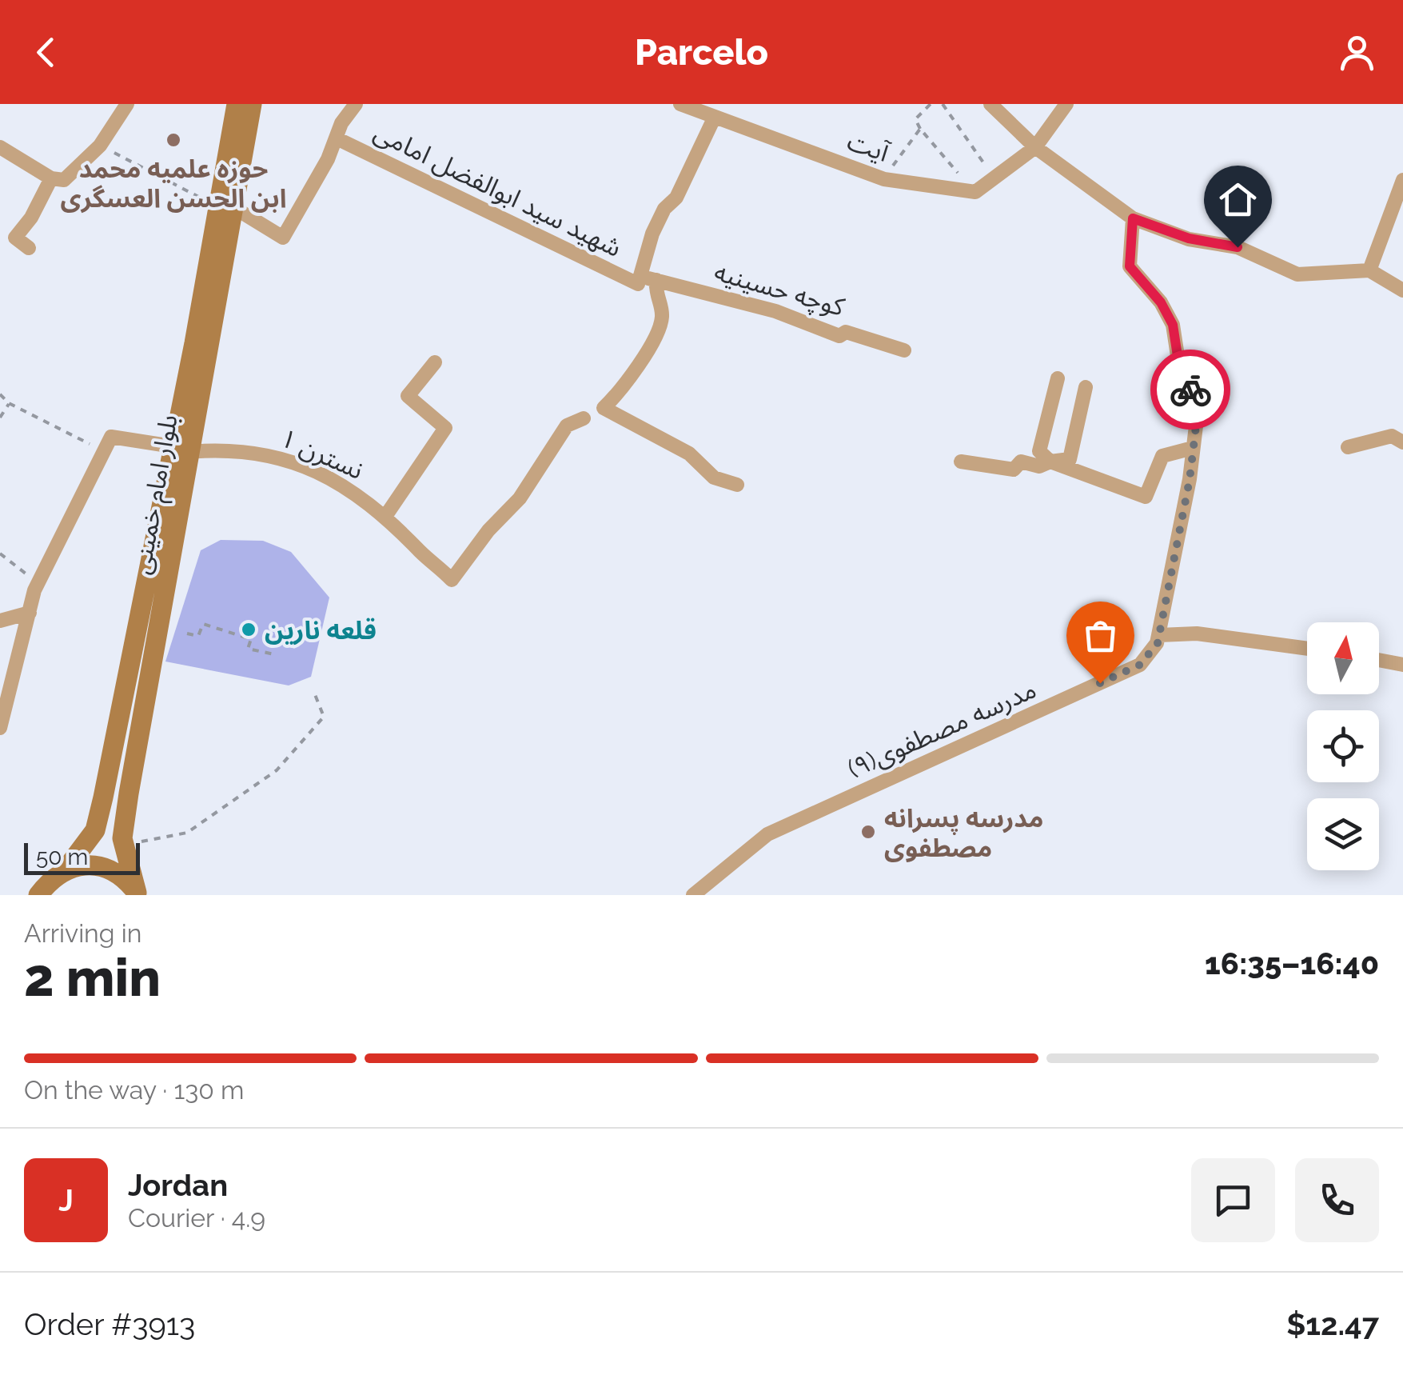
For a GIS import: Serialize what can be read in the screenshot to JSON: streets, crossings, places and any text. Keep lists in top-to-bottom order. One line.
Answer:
{"streets":{"main road":["بلوار امام خمینی"],"street":["آیت","شهید سید ابوالفضل امامی","کوچه حسینیه","نسترن ۱","مدرسه مصطفوی(۹)"]},"crossings":[["شهید سید ابوالفضل امامی","کوچه حسینیه"],["نسترن ۱","بلوار امام خمینی"]],"places":["حوزه علمیه محمد ابن الحسن العسگری","قلعه نارین","مدرسه پسرانه مصطفوی"],"scale_bar":"50 m","north":"top","page":{"header":"Parcelo","scale":"50 m","heading":["2 min","Arriving in","16:35–16:40"],"panel":["Jordan","Courier · 4.9","Order #3913","$12.47"],"bar":"On the way · 130 m","round":"J"}}
